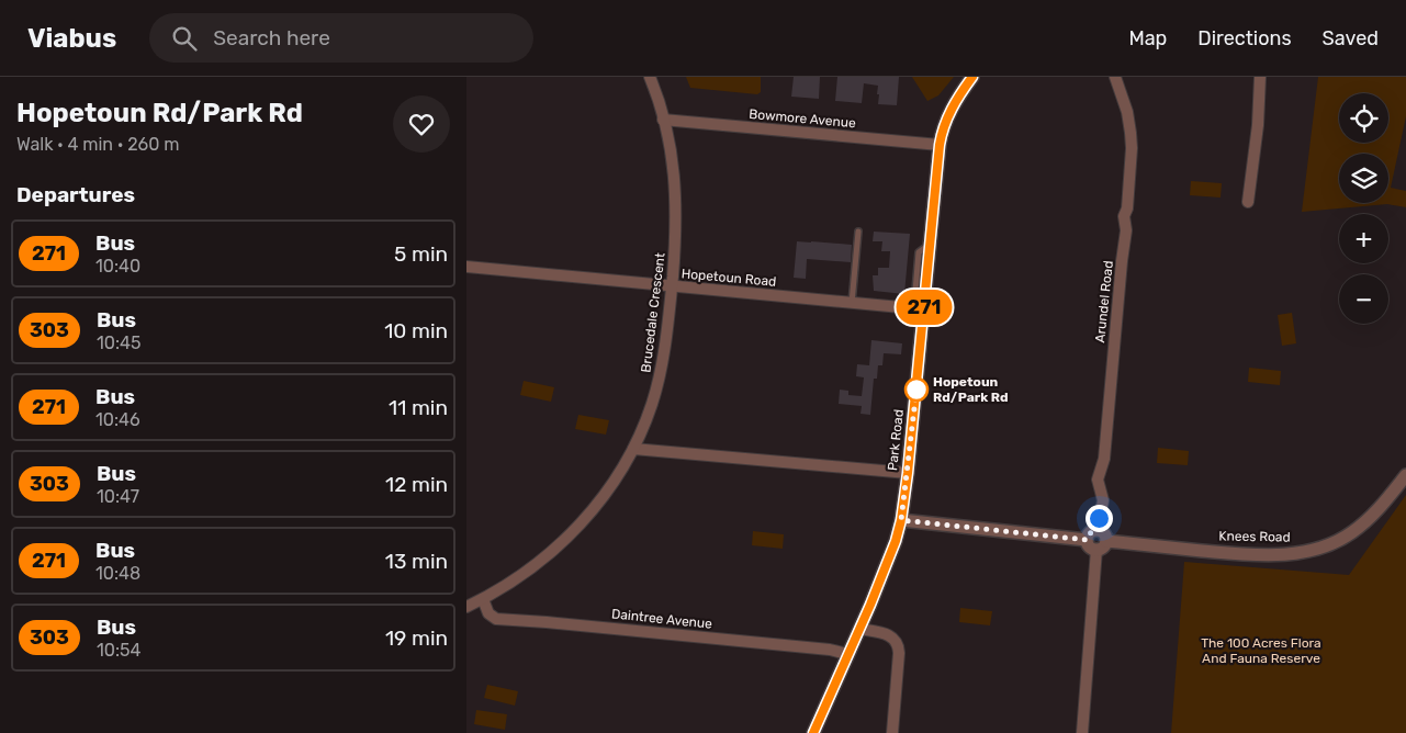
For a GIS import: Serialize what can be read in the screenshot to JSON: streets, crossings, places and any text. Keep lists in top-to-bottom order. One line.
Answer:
{"streets":{"street":["Bowmore Avenue","Hopetoun Road","Arundel Road","Brucedale Crescent","Park Road","Knees Road","Daintree Avenue"]},"crossings":[["Bowmore Avenue","Brucedale Crescent"],["Bowmore Avenue","Park Road"],["Hopetoun Road","Brucedale Crescent"],["Hopetoun Road","Park Road"],["Arundel Road","Knees Road"],["Brucedale Crescent","Daintree Avenue"],["Park Road","Daintree Avenue"]],"parks":["The 100 Acres Flora And Fauna Reserve"],"places":["Hopetoun Rd/Park Rd"],"lines":["bus line 271"],"page":{"header":"Viabus","search":"Search here","nav":["Map","Directions","Saved"],"heading":[["Hopetoun Rd/Park Rd","Walk · 4 min · 260 m"],"Departures"],"on_map":"271","map_buttons":["+","−"],"list":[{"mark":"271","name":"Bus","note":"10:40","value":"5 min"},{"mark":"303","name":"Bus","note":"10:45","value":"10 min"},{"mark":"271","name":"Bus","note":"10:46","value":"11 min"},{"mark":"303","name":"Bus","note":"10:47","value":"12 min"},{"mark":"271","name":"Bus","note":"10:48","value":"13 min"},{"mark":"303","name":"Bus","note":"10:54","value":"19 min"}]}}
